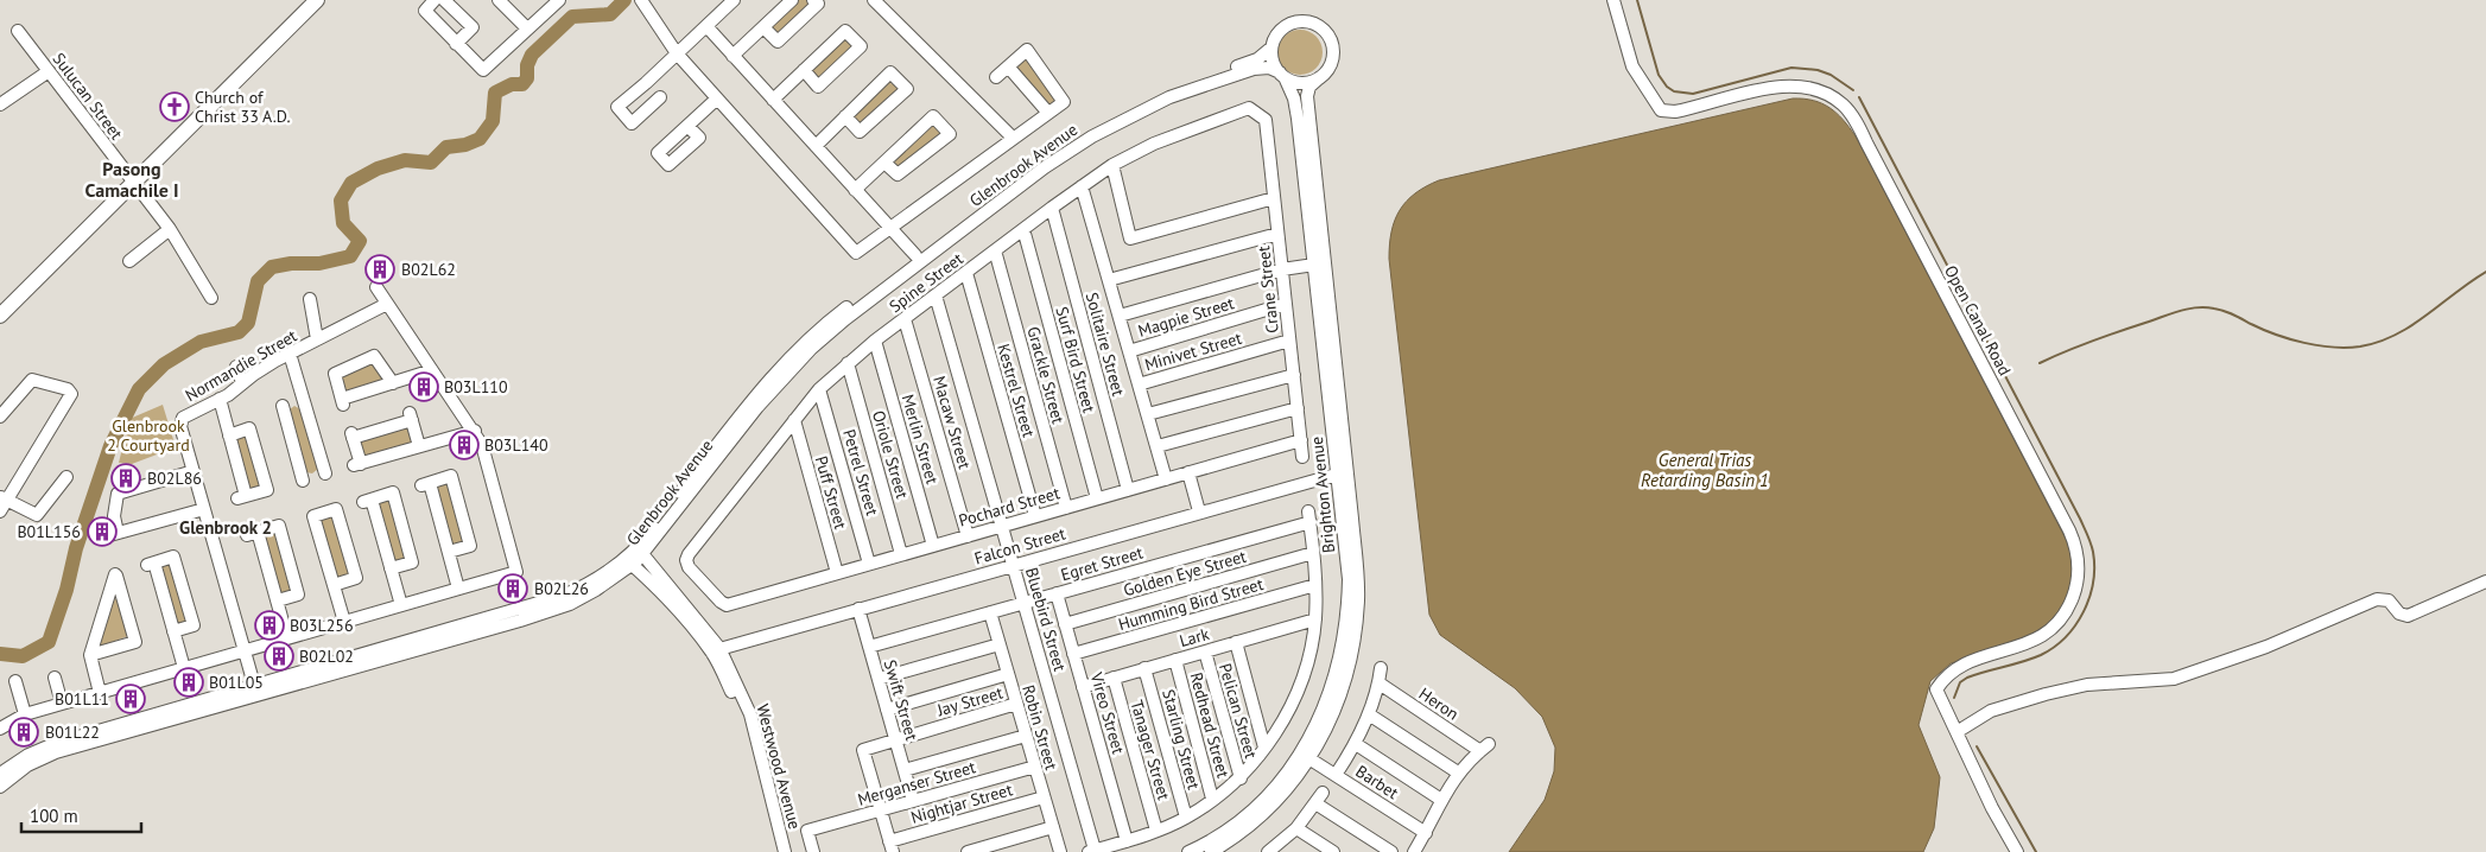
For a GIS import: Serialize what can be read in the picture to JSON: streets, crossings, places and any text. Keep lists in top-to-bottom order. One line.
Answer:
{"streets":{"street":["Sulucan Street","Glenbrook Avenue","Spine Street","Crane Street","Magpie Street","Open Canal Road","Solitaire Street","Minivet Street","Surf Bird Street","Normandie Street","Grackle Street","Kestrel Street","Macaw Street","Merlin Street","Oriole Street","Petrel Street","Puff Street","Brighton Avenue","Pochard Street","Falcon Street","Egret Street","Golden Eye Street","Humming Bird Street","Bluebird Street","Lark","Swift Street","Jay Street","Heron","Pelican Street","Vireo Street","Redhead Street","Robin Street","Starling Street","Tanager Street","Westwood Avenue","Barbet","Merganser Street","Nightjar Street"]},"crossings":[["Glenbrook Avenue","Brighton Avenue"],["Glenbrook Avenue","Westwood Avenue"],["Spine Street","Crane Street"],["Spine Street","Solitaire Street"],["Spine Street","Surf Bird Street"],["Spine Street","Grackle Street"],["Spine Street","Kestrel Street"],["Spine Street","Macaw Street"],["Spine Street","Merlin Street"],["Spine Street","Oriole Street"],["Spine Street","Petrel Street"],["Spine Street","Puff Street"],["Spine Street","Pochard Street"],["Spine Street","Bluebird Street"],["Crane Street","Magpie Street"],["Crane Street","Minivet Street"],["Crane Street","Pochard Street"],["Solitaire Street","Pochard Street"],["Surf Bird Street","Pochard Street"],["Grackle Street","Pochard Street"],["Kestrel Street","Pochard Street"],["Macaw Street","Pochard Street"],["Merlin Street","Pochard Street"],["Oriole Street","Pochard Street"],["Petrel Street","Pochard Street"],["Puff Street","Pochard Street"],["Brighton Avenue","Falcon Street"],["Brighton Avenue","Barbet"],["Pochard Street","Bluebird Street"],["Falcon Street","Bluebird Street"],["Falcon Street","Swift Street"],["Falcon Street","Westwood Avenue"],["Egret Street","Golden Eye Street"],["Egret Street","Bluebird Street"],["Egret Street","Swift Street"],["Egret Street","Vireo Street"],["Egret Street","Robin Street"],["Golden Eye Street","Vireo Street"],["Humming Bird Street","Vireo Street"],["Lark","Pelican Street"],["Lark","Vireo Street"],["Lark","Redhead Street"],["Lark","Starling Street"],["Lark","Tanager Street"],["Swift Street","Jay Street"],["Swift Street","Merganser Street"],["Jay Street","Robin Street"],["Jay Street","Merganser Street"],["Robin Street","Merganser Street"],["Robin Street","Nightjar Street"]],"districts":["Pasong Camachile I","Glenbrook 2"],"water":["General Trias Retarding Basin 1"],"parks":["Glenbrook 2 Courtyard"],"places":{"church":["Church of Christ 33 A.D."],"building":["B02L62","B03L110","B03L140","B02L86","B01L156","B02L26","B03L256","B02L02","B01L05","B01L11","B01L22"]},"scale_bar":"100 m"}
